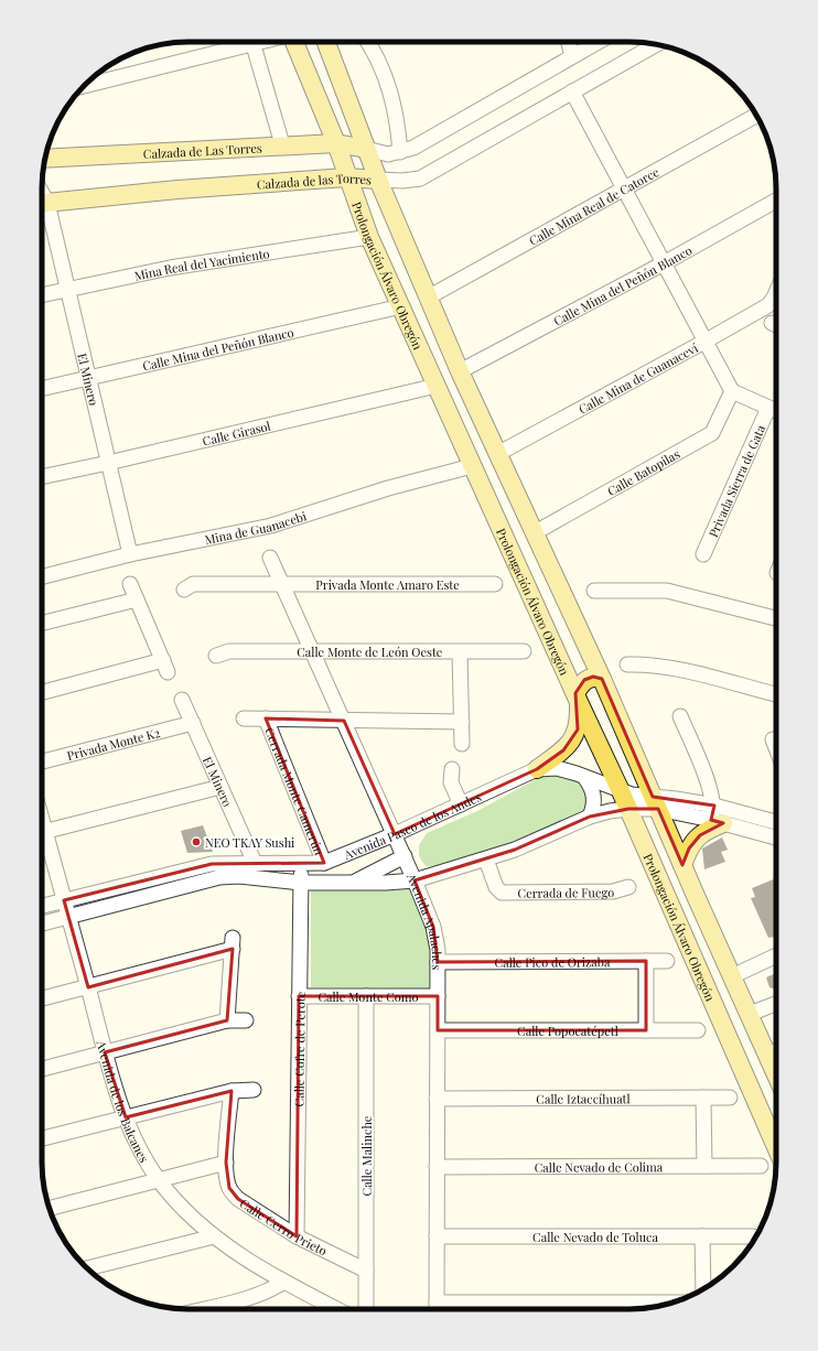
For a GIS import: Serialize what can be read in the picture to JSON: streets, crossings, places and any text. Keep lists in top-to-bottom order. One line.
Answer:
{"streets":{"main road":["Calzada de Las Torres","Calzada de las Torres","Prolongación Álvaro Obregón"],"street":["Calle Mina Real de Catorce","Mina Real del Yacimiento","Calle Mina del Peñón Blanco","Calle Mina de Guanaceví","El Minero","Calle Girasol","Calle Batopilas","Privada Sierra de Gata","Mina de Guanacebi","Privada Monte Amaro Este","Calle Monte de León Oeste","Privada Monte K2","Cerrada Monte Camerún","Avenida Paseo de los Andes","Cerrada de Fuego","Avenida Apalaches","Calle Pico de Orizaba","Calle Monte Como","Calle Popocatépetl","Calle Cofre de Perote","Calle Iztaccíhuatl","Avenida de los Balcanes","Calle Malinche","Calle Nevado de Colima","Calle Cerro Prieto","Calle Nevado de Toluca"]},"crossings":[["Calzada de Las Torres","Prolongación Álvaro Obregón"],["Calzada de las Torres","Prolongación Álvaro Obregón"],["Mina Real del Yacimiento","Prolongación Álvaro Obregón"],["Mina Real del Yacimiento","El Minero"],["Prolongación Álvaro Obregón","Calle Mina del Peñón Blanco"],["Prolongación Álvaro Obregón","Calle Girasol"],["Prolongación Álvaro Obregón","Mina de Guanacebi"],["Prolongación Álvaro Obregón","Avenida Paseo de los Andes"],["Calle Mina del Peñón Blanco","El Minero"],["El Minero","Calle Girasol"],["El Minero","Mina de Guanacebi"],["El Minero","Privada Monte K2"],["El Minero","Avenida Paseo de los Andes"],["Privada Monte Amaro Este","Avenida Apalaches"],["Calle Monte de León Oeste","Avenida Apalaches"],["Cerrada Monte Camerún","Avenida Paseo de los Andes"],["Avenida Paseo de los Andes","Cerrada de Fuego"],["Avenida Paseo de los Andes","Avenida Apalaches"],["Avenida Paseo de los Andes","Calle Cofre de Perote"],["Avenida Paseo de los Andes","Avenida de los Balcanes"],["Avenida Apalaches","Calle Pico de Orizaba"],["Avenida Apalaches","Calle Monte Como"],["Avenida Apalaches","Calle Popocatépetl"],["Avenida Apalaches","Calle Iztaccíhuatl"],["Avenida Apalaches","Calle Nevado de Colima"],["Avenida Apalaches","Calle Nevado de Toluca"],["Calle Monte Como","Calle Cofre de Perote"],["Calle Monte Como","Calle Malinche"],["Calle Cofre de Perote","Calle Cerro Prieto"],["Calle Malinche","Calle Cerro Prieto"]],"places":["NEO TKAY Sushi"]}
